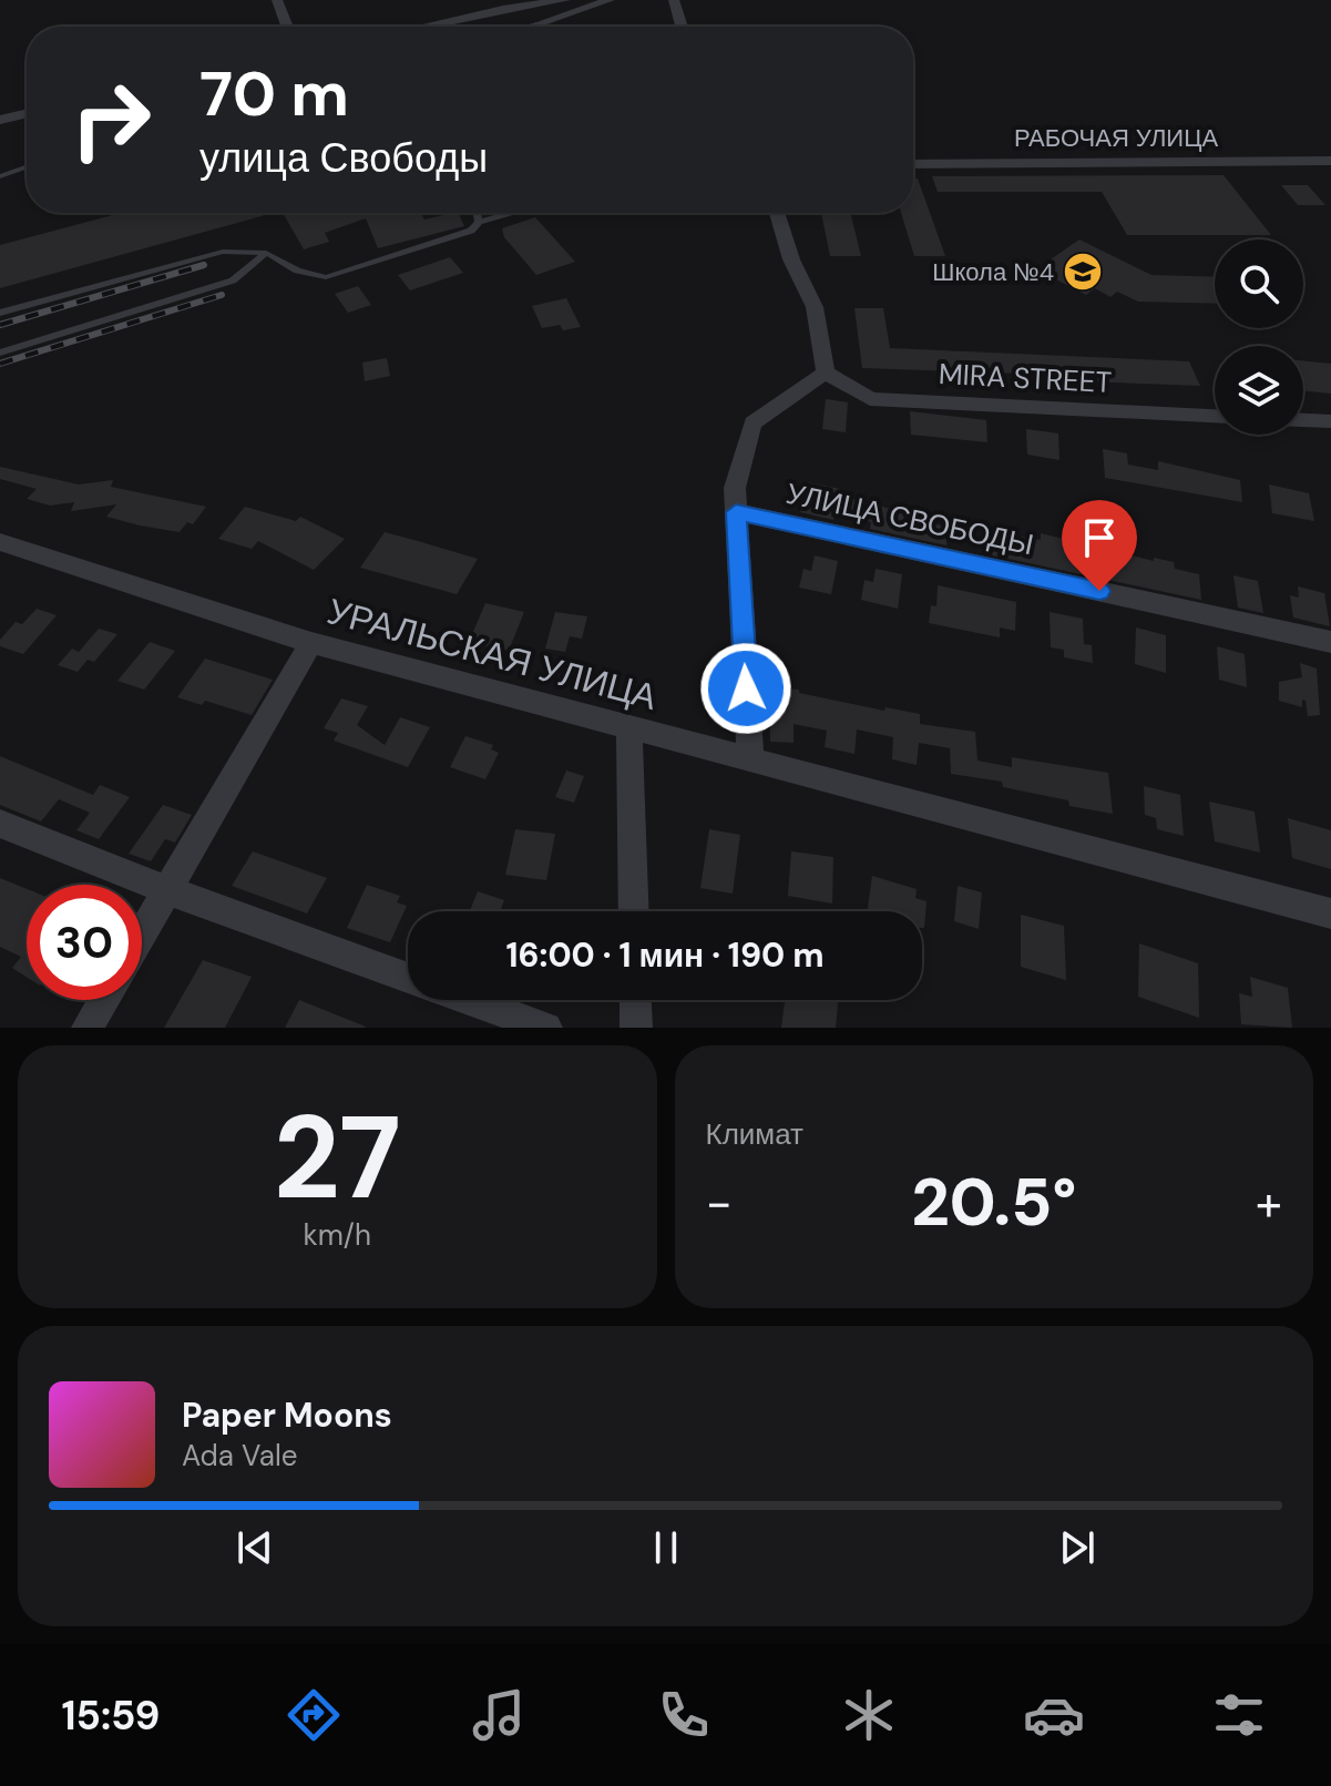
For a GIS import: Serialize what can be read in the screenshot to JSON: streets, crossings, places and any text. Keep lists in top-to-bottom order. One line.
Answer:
{"streets":{"street":["РАБОЧАЯ УЛИЦА","MIRA STREET","УЛИЦА СВОБОДЫ","УРАЛЬСКАЯ УЛИЦА"]},"places":{"school or university":["Школа №4"]},"page":{"turn":["70 m","улица Свободы"],"limit":"30","trip":"16:00 · 1 мин · 190 m","tile":[["27","km/h"],"Климат"],"heat":["−","20.5°","+"],"song":["Paper Moons","Ada Vale"],"tabs":"15:59"}}
